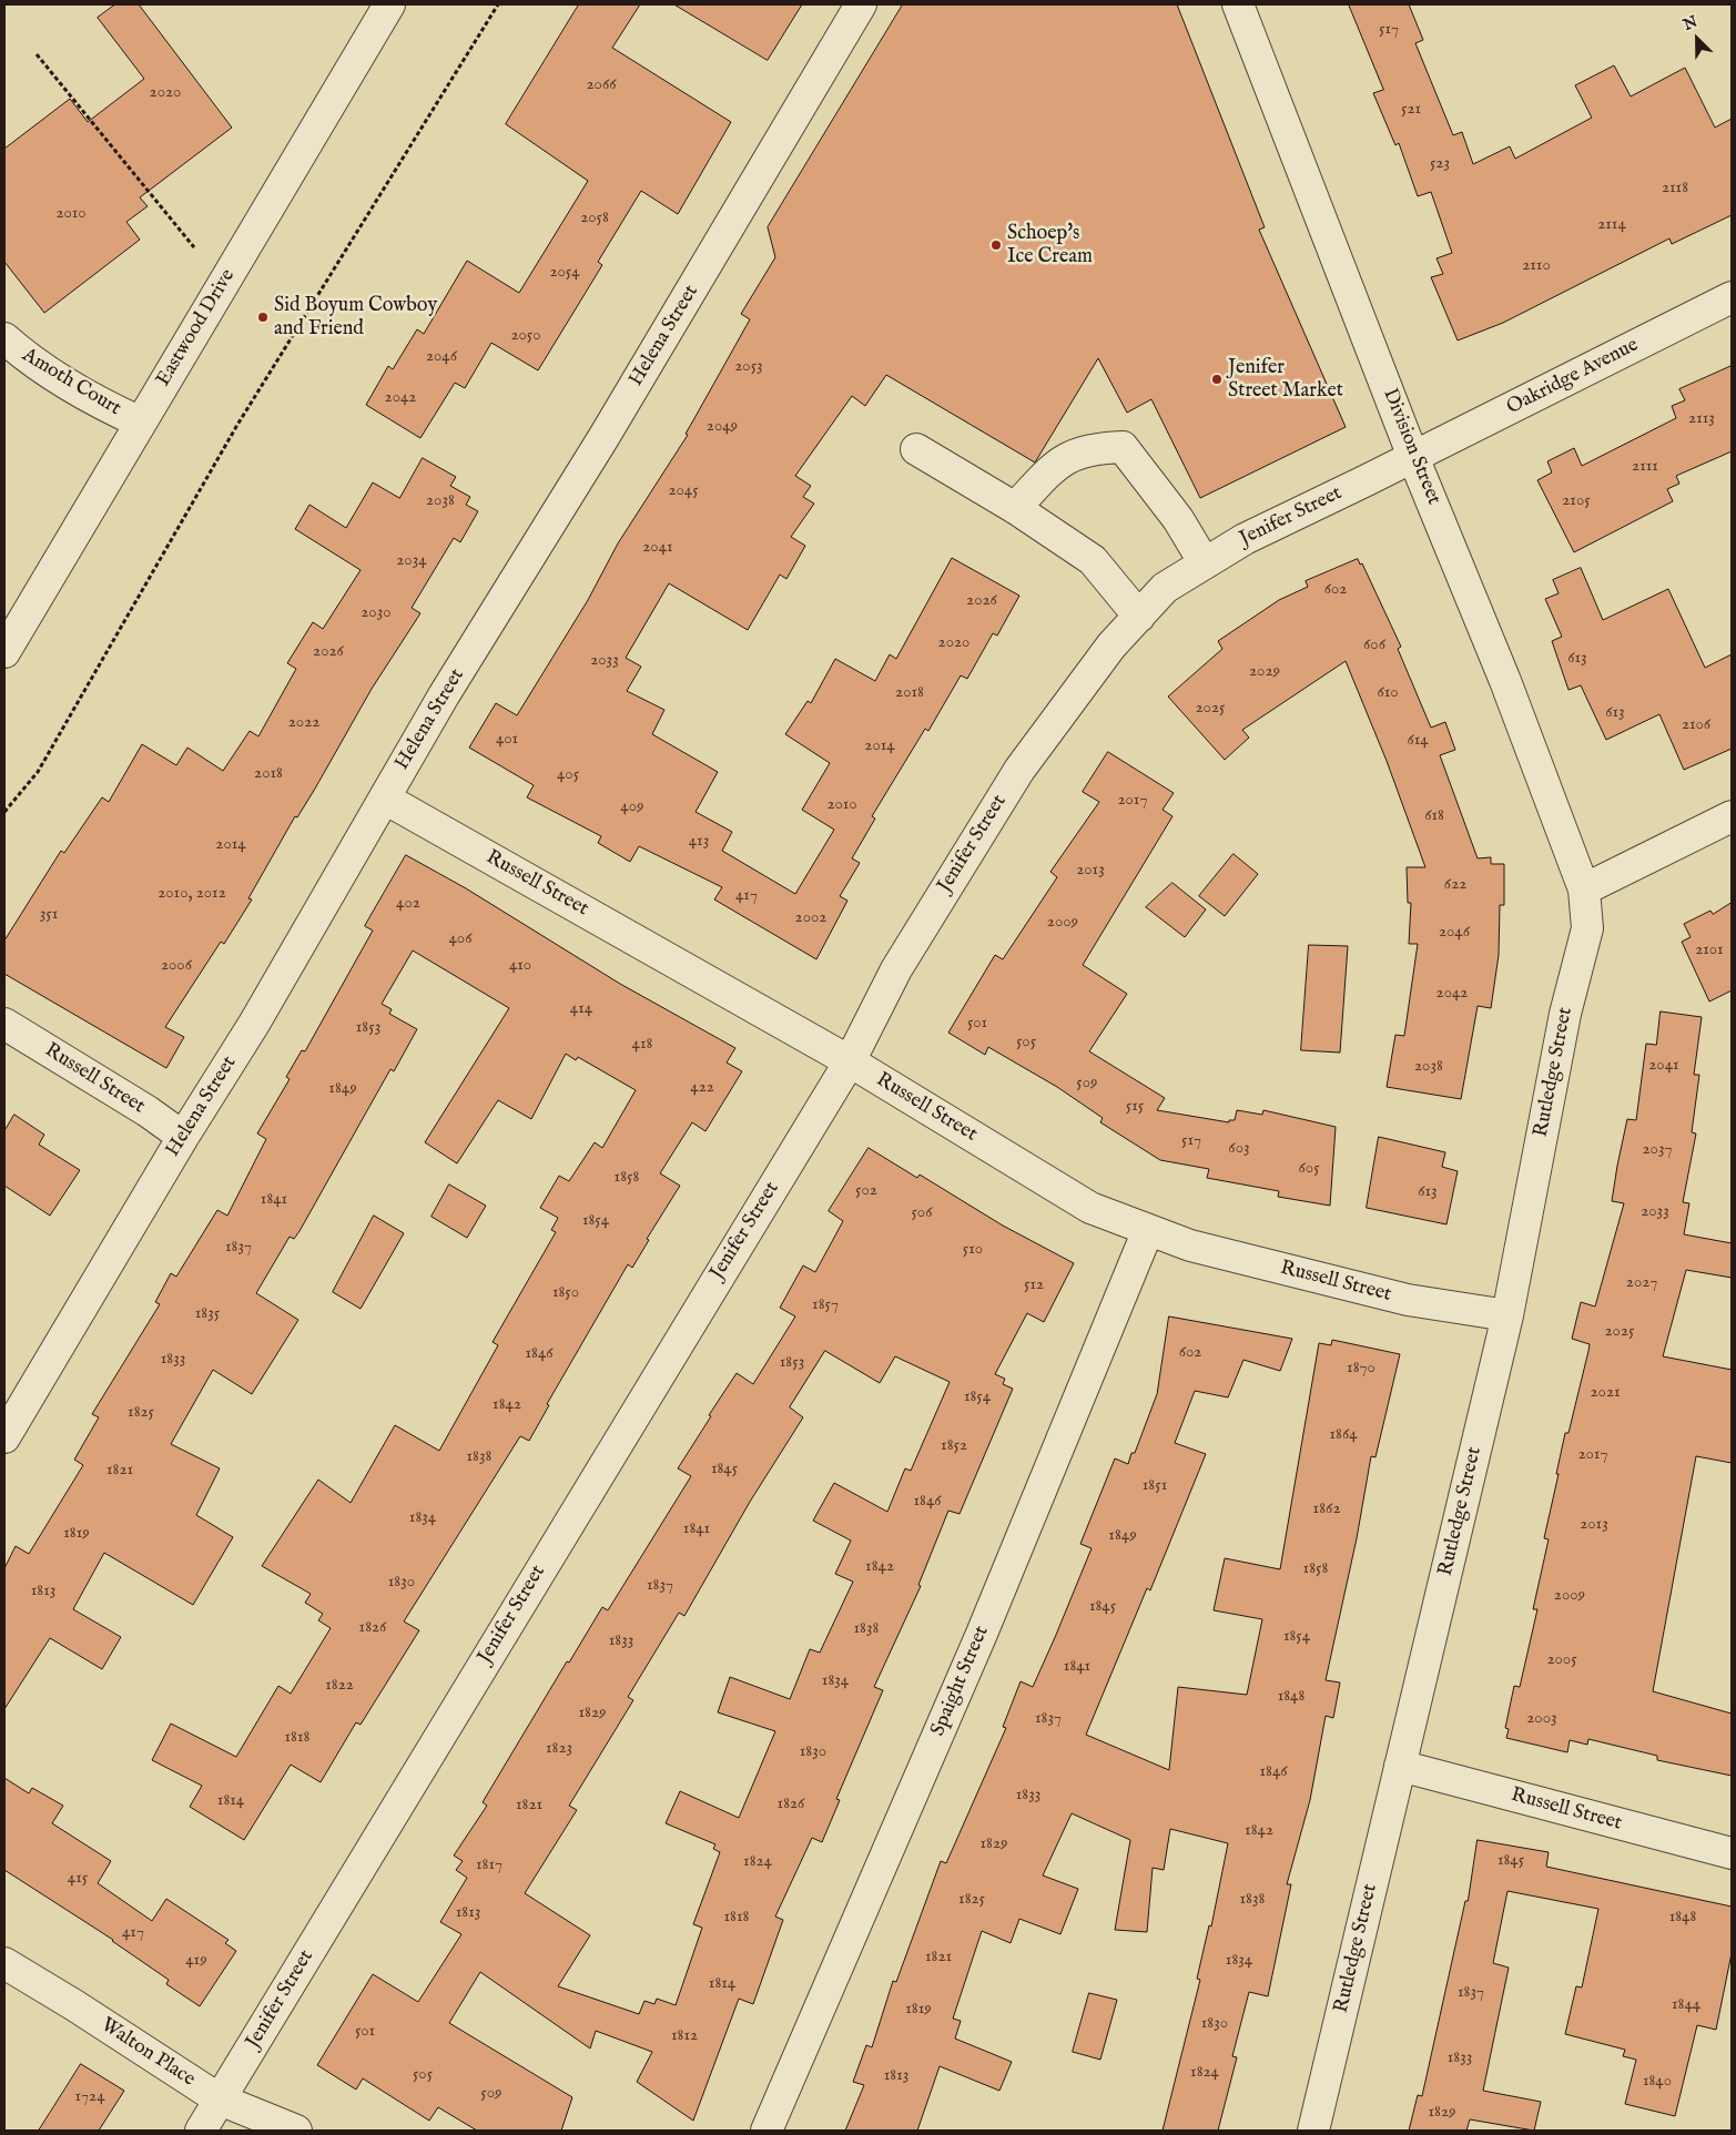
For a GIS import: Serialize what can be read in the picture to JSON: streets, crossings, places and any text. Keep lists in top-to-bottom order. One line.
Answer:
{"streets":{"street":["Eastwood Drive","Helena Street","Oakridge Avenue","Amoth Court","Division Street","Jenifer Street","Russell Street","Rutledge Street","Spaight Street","Walton Place"]},"crossings":[["Eastwood Drive","Amoth Court"],["Helena Street","Russell Street"],["Oakridge Avenue","Division Street"],["Oakridge Avenue","Jenifer Street"],["Division Street","Jenifer Street"],["Division Street","Rutledge Street"],["Jenifer Street","Russell Street"],["Jenifer Street","Walton Place"],["Russell Street","Rutledge Street"],["Russell Street","Spaight Street"]],"places":["Schoep's Ice Cream","Sid Boyum Cowboy and Friend","Jenifer Street Market"],"house_numbers":["517","2066","2020","521","523","2118","2010","2058","2114","2110","2054","2050","2046","2053","2042","2113","2049","2111","2045","2038","2105","2041","2034","602","2026","2030","2020","606","2026","613","2033","2029","2018","610","2025","613","2022","2106","401","614","2014","2018","405","2017","2010","409","618","413","2014","2013","622","2010, 2012","417","402","351","2002","2009","2046","406","2101","2006","410","2042","414","501","1853","505","418","2041","2038","509","422","1849","515","517","603","2037","605","1858","502","613","1841","2033","506","1854","1837","510","2027","512","1850","1857","1835","2025","602","1846","1833","1853","1870","2021","1854","1842","1825","1864","1852","2017","1838","1845","1821","1851","1846","1862","1834","2013","1841","1819","1849","1842","1858","1830","1837","1813","2009","1845","1826","1838","1854","1833","2005","1841","1834","1822","1848","1829","1837","2003","1818","1823","1830","1846","1833","1814","1826","1821","1842","1829","1845","1824","1817","415","1825","1838","1813","1818","1848","417","1821","419","1834","1814","1837","1844","1819","1830","501","1812","1833","1824","505","1813","1840","509","1724","1829"],"north":"top left"}
